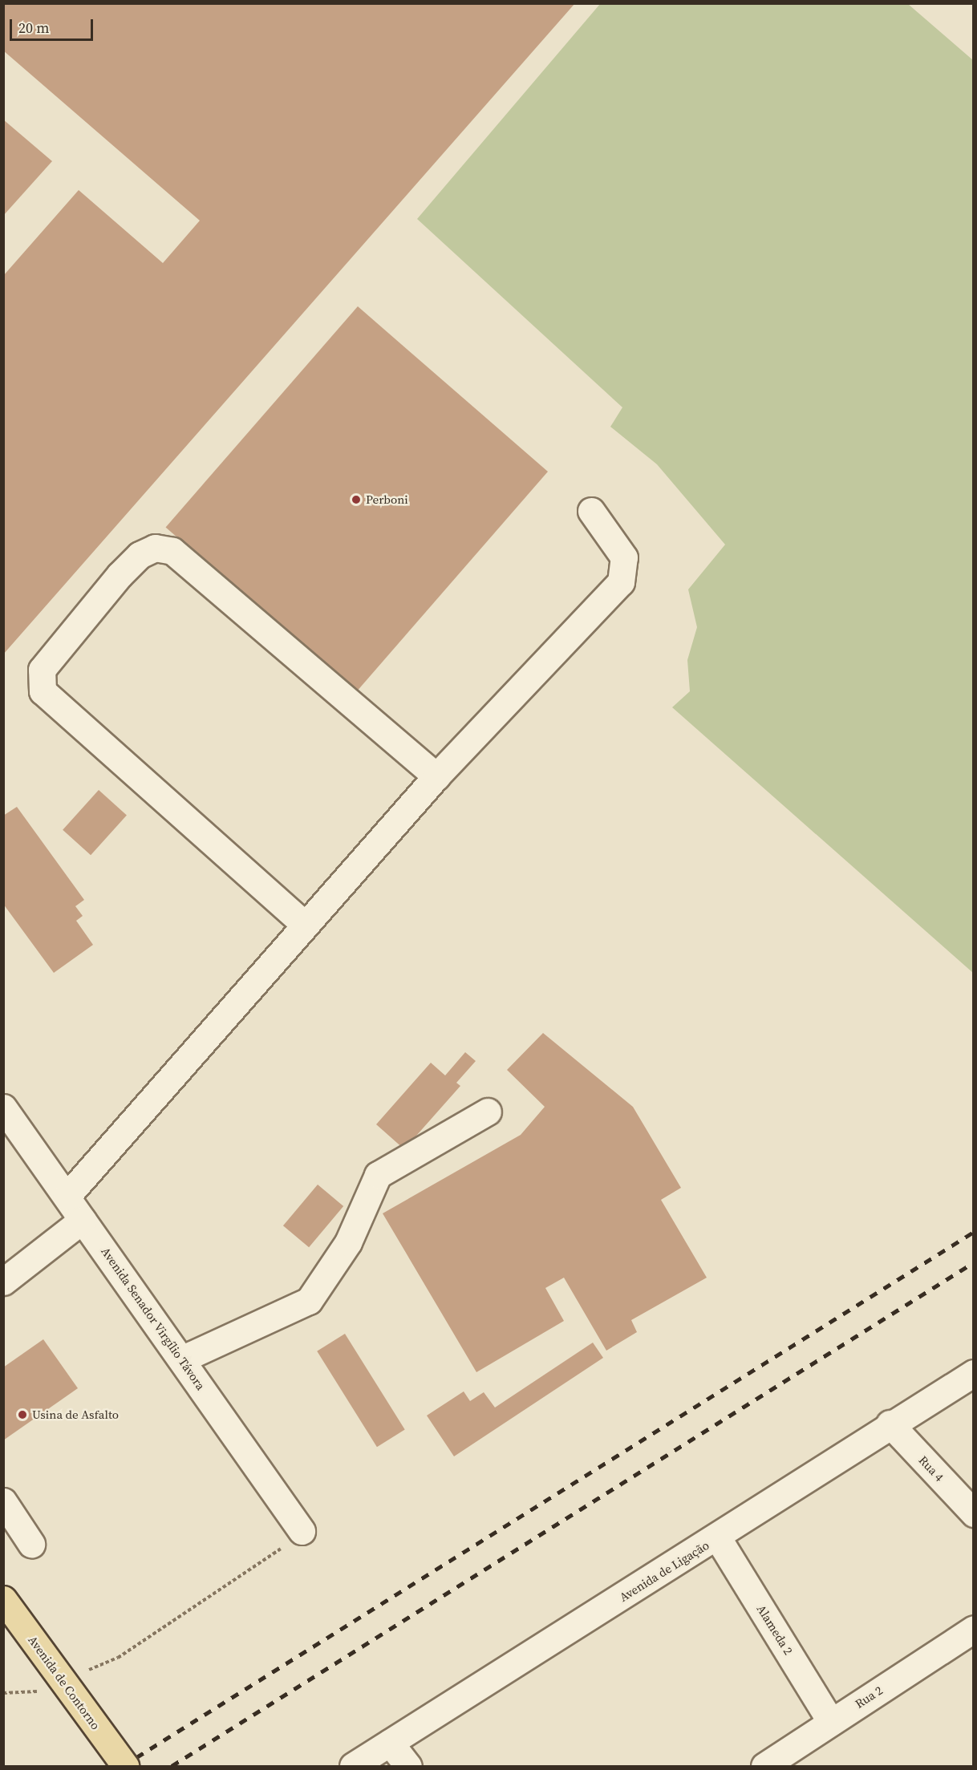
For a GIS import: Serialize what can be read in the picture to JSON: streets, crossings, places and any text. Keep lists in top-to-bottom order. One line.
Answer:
{"streets":{"main road":["Avenida de Contorno"],"street":["Avenida Senador Virgílio Távora","Rua 4","Avenida de Ligação","Alameda 2","Rua 2"]},"crossings":[["Rua 4","Avenida de Ligação"],["Avenida de Ligação","Alameda 2"],["Alameda 2","Rua 2"]],"places":["Perboni","Usina de Asfalto"],"scale_bar":"20 m"}
